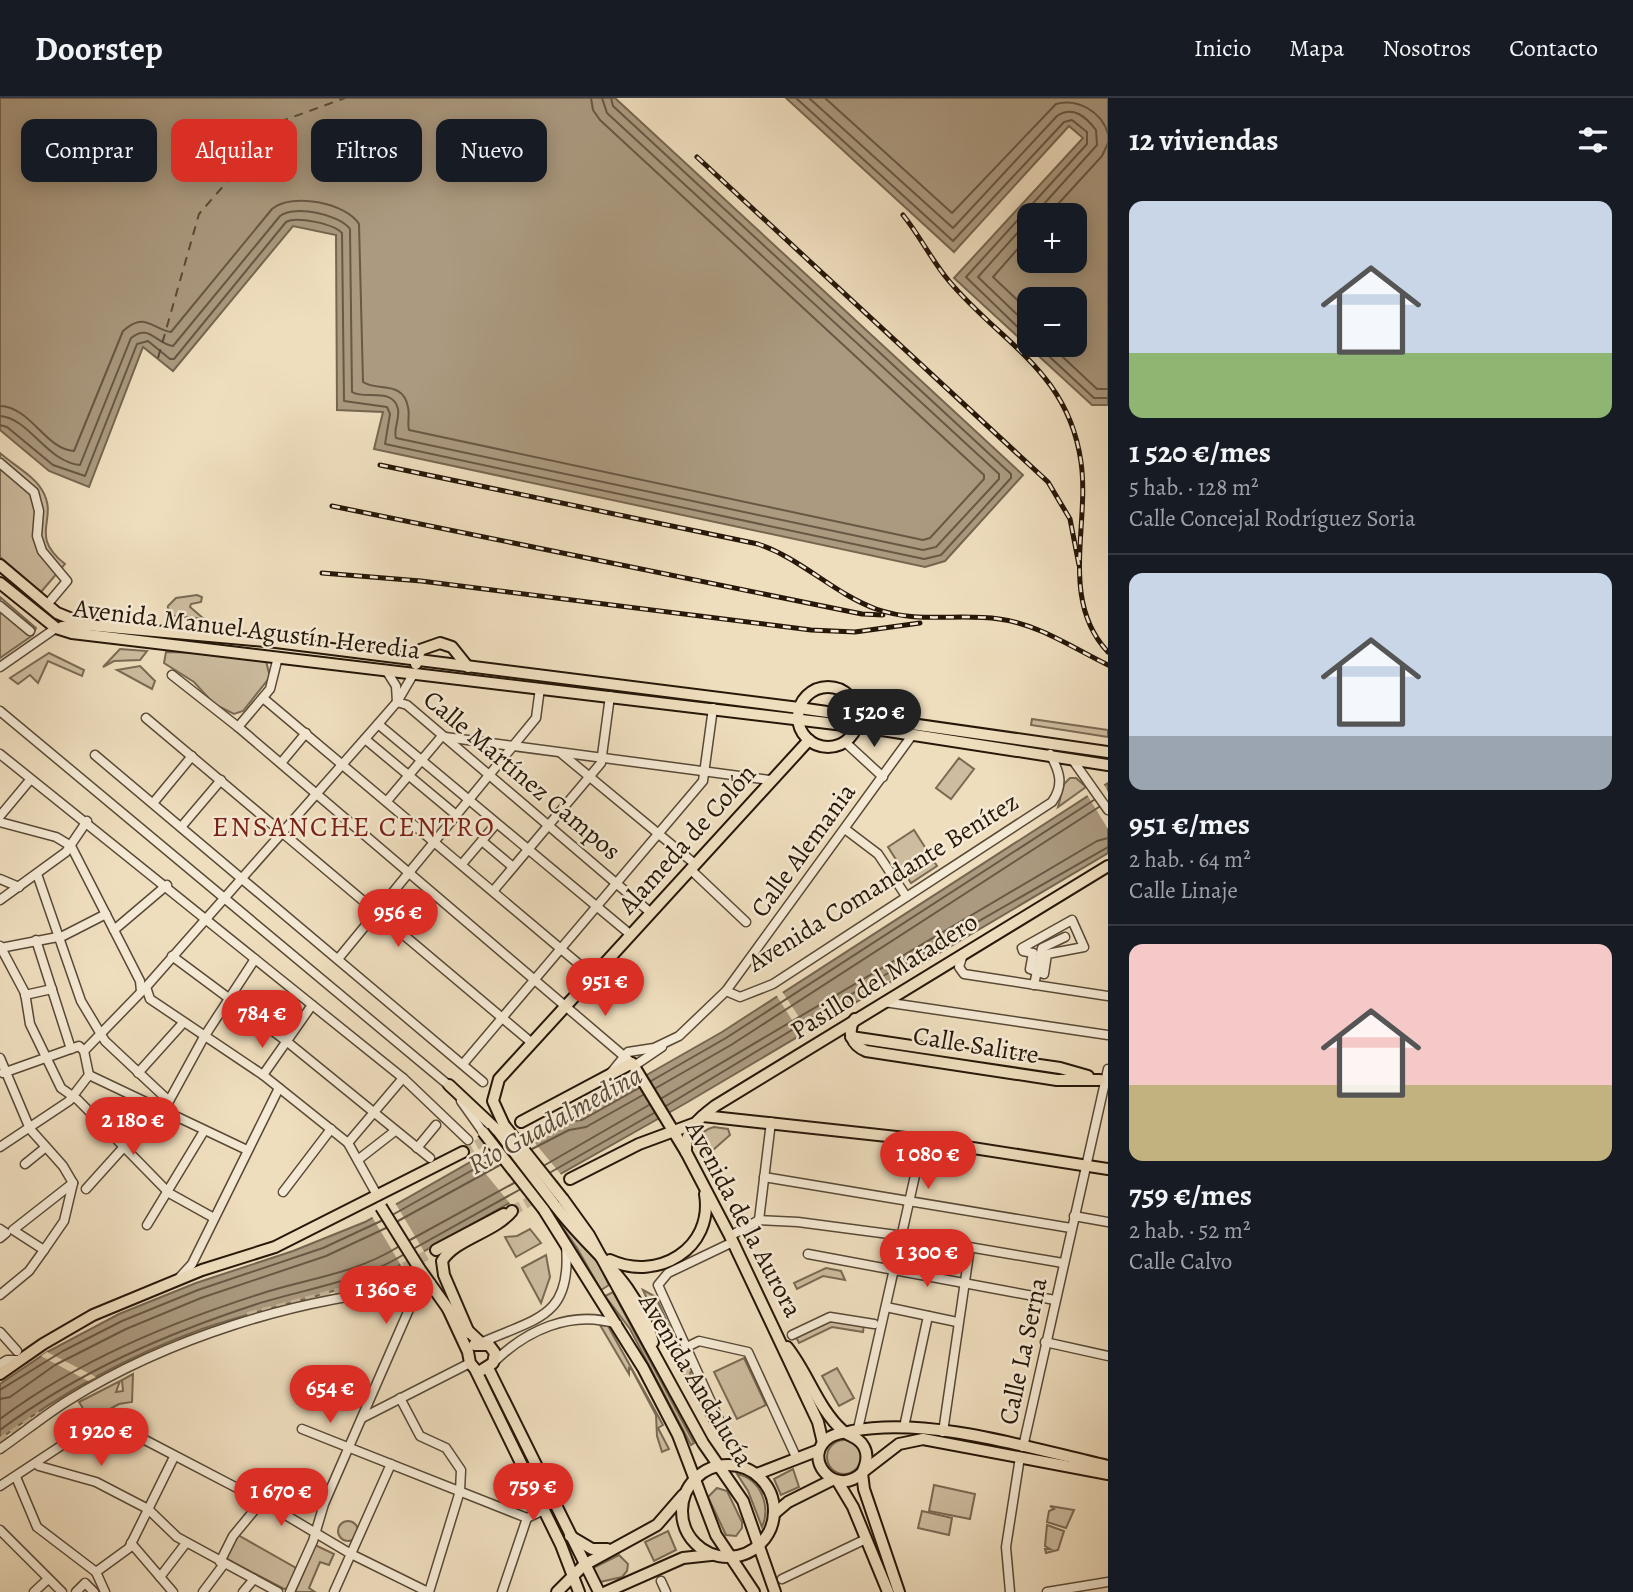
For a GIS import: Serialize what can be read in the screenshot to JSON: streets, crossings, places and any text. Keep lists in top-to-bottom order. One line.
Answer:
{"streets":{"main road":["Avenida Manuel Agustín Heredia","Alameda de Colón","Avenida Comandante Benítez","Pasillo del Matadero","Calle Salitre","Avenida de la Aurora","Avenida Andalucía"],"street":["Calle Martínez Campos","Calle Alemania","Calle La Serna"]},"crossings":[["Avenida Manuel Agustín Heredia","Calle Alemania"],["Avenida Manuel Agustín Heredia","Avenida Comandante Benítez"],["Calle Martínez Campos","Alameda de Colón"],["Calle Alemania","Avenida Comandante Benítez"],["Avenida Comandante Benítez","Avenida de la Aurora"],["Pasillo del Matadero","Calle Salitre"],["Pasillo del Matadero","Avenida de la Aurora"],["Calle Salitre","Calle La Serna"],["Avenida de la Aurora","Avenida Andalucía"]],"districts":["ENSANCHE CENTRO"],"water":["Río Guadalmedina"],"page":{"header":"Doorstep","nav":["Inicio","Mapa","Nosotros","Contacto"],"heading":"12 viviendas","chip":["Comprar","Alquilar","Filtros","Nuevo"],"list":[{"name":"1 520 €/mes","note":"5 hab. · 128 m² · Calle Concejal Rodríguez Soria"},{"name":"951 €/mes","note":"2 hab. · 64 m² · Calle Linaje"},{"name":"759 €/mes","note":"2 hab. · 52 m² · Calle Calvo"}],"map_buttons":["+","−"],"price":["1 520 €","956 €","951 €","784 €","2 180 €","1 080 €","1 300 €","1 360 €","654 €","1 920 €","759 €","1 670 €"]}}
